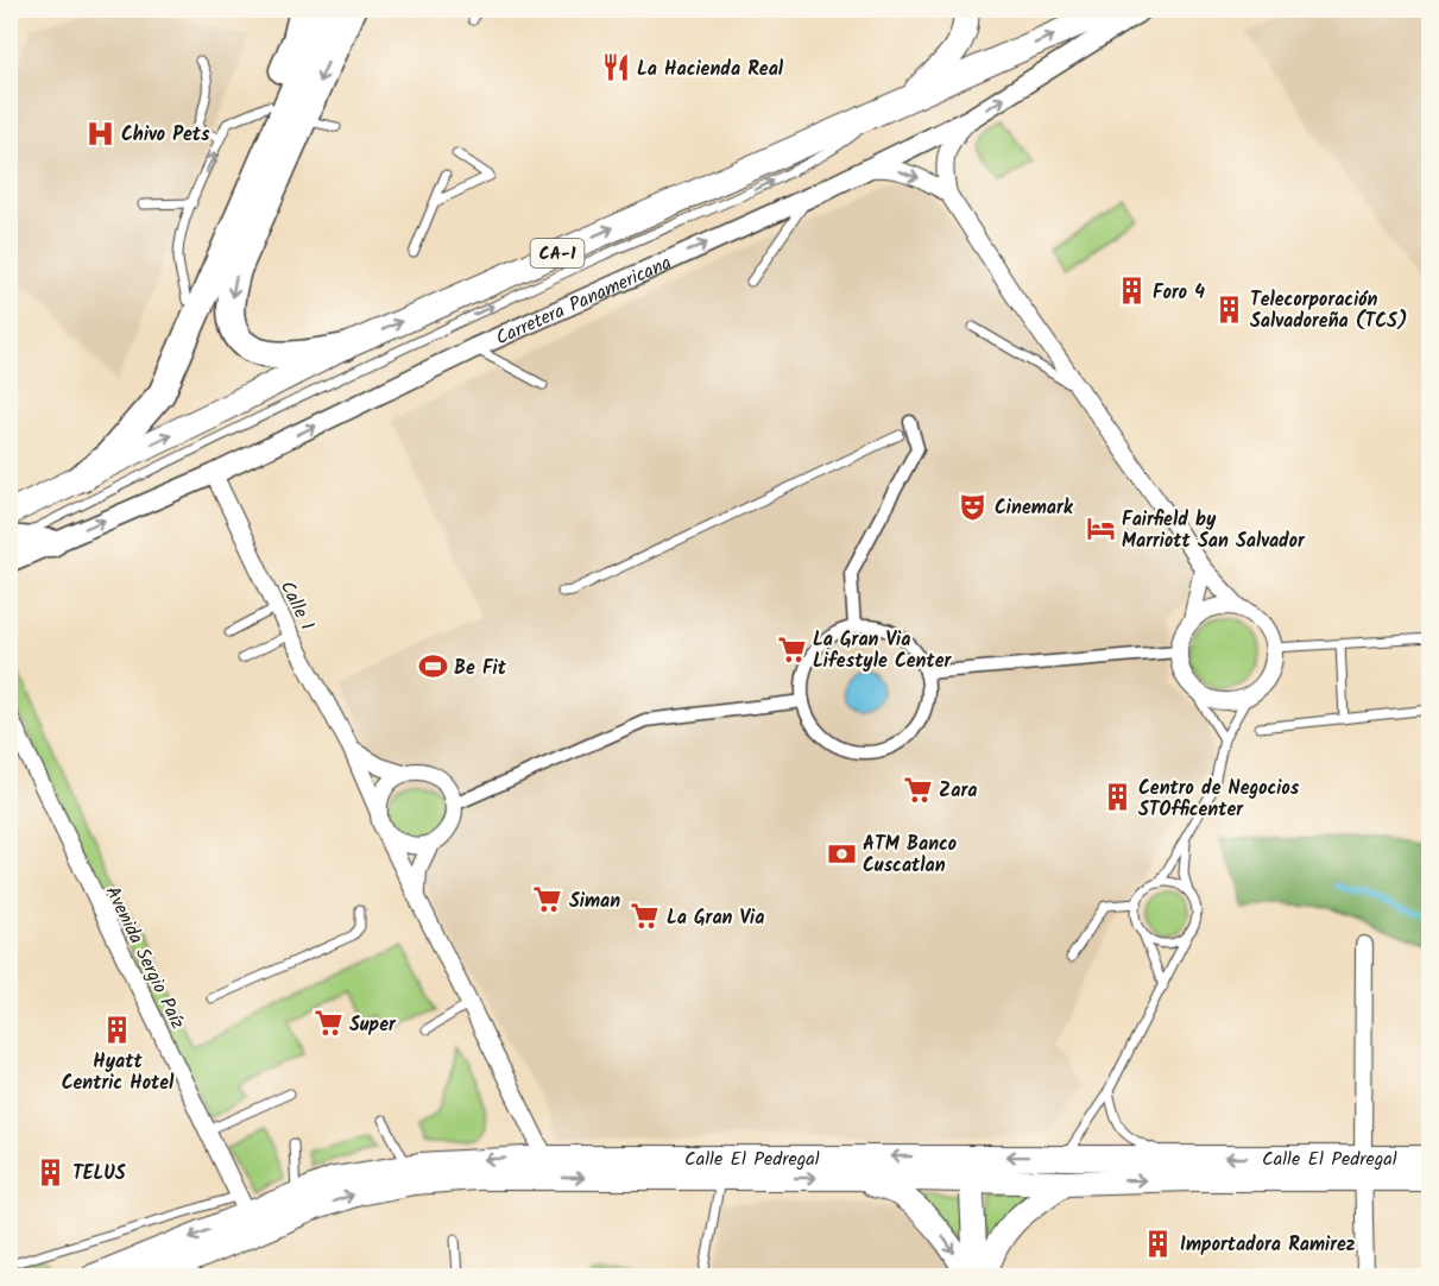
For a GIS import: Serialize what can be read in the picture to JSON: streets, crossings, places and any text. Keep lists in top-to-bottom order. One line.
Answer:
{"streets":{"main road":["CA-1","Calle El Pedregal"],"street":["Carretera Panamericana","Calle 1","Avenida Sergio Paíz"]},"crossings":[["Carretera Panamericana","Calle 1"],["Calle 1","Calle El Pedregal"],["Avenida Sergio Paíz","Calle El Pedregal"]],"one_way":["Carretera Panamericana"],"places":{"restaurant":["La Hacienda Real"],"hospital":["Chivo Pets"],"building":["Foro 4","Telecorporación Salvadoreña (TCS)","Centro de Negocios STOfficenter","Hyatt Centric Hotel","TELUS","Importadora Ramirez"],"theatre":["Cinemark"],"hotel":["Fairfield by Marriott San Salvador"],"supermarket":["La Gran Via Lifestyle Center","Zara","Siman","La Gran Via","Super"],"sports":["Be Fit"],"bank":["ATM Banco Cuscatlan"]}}
